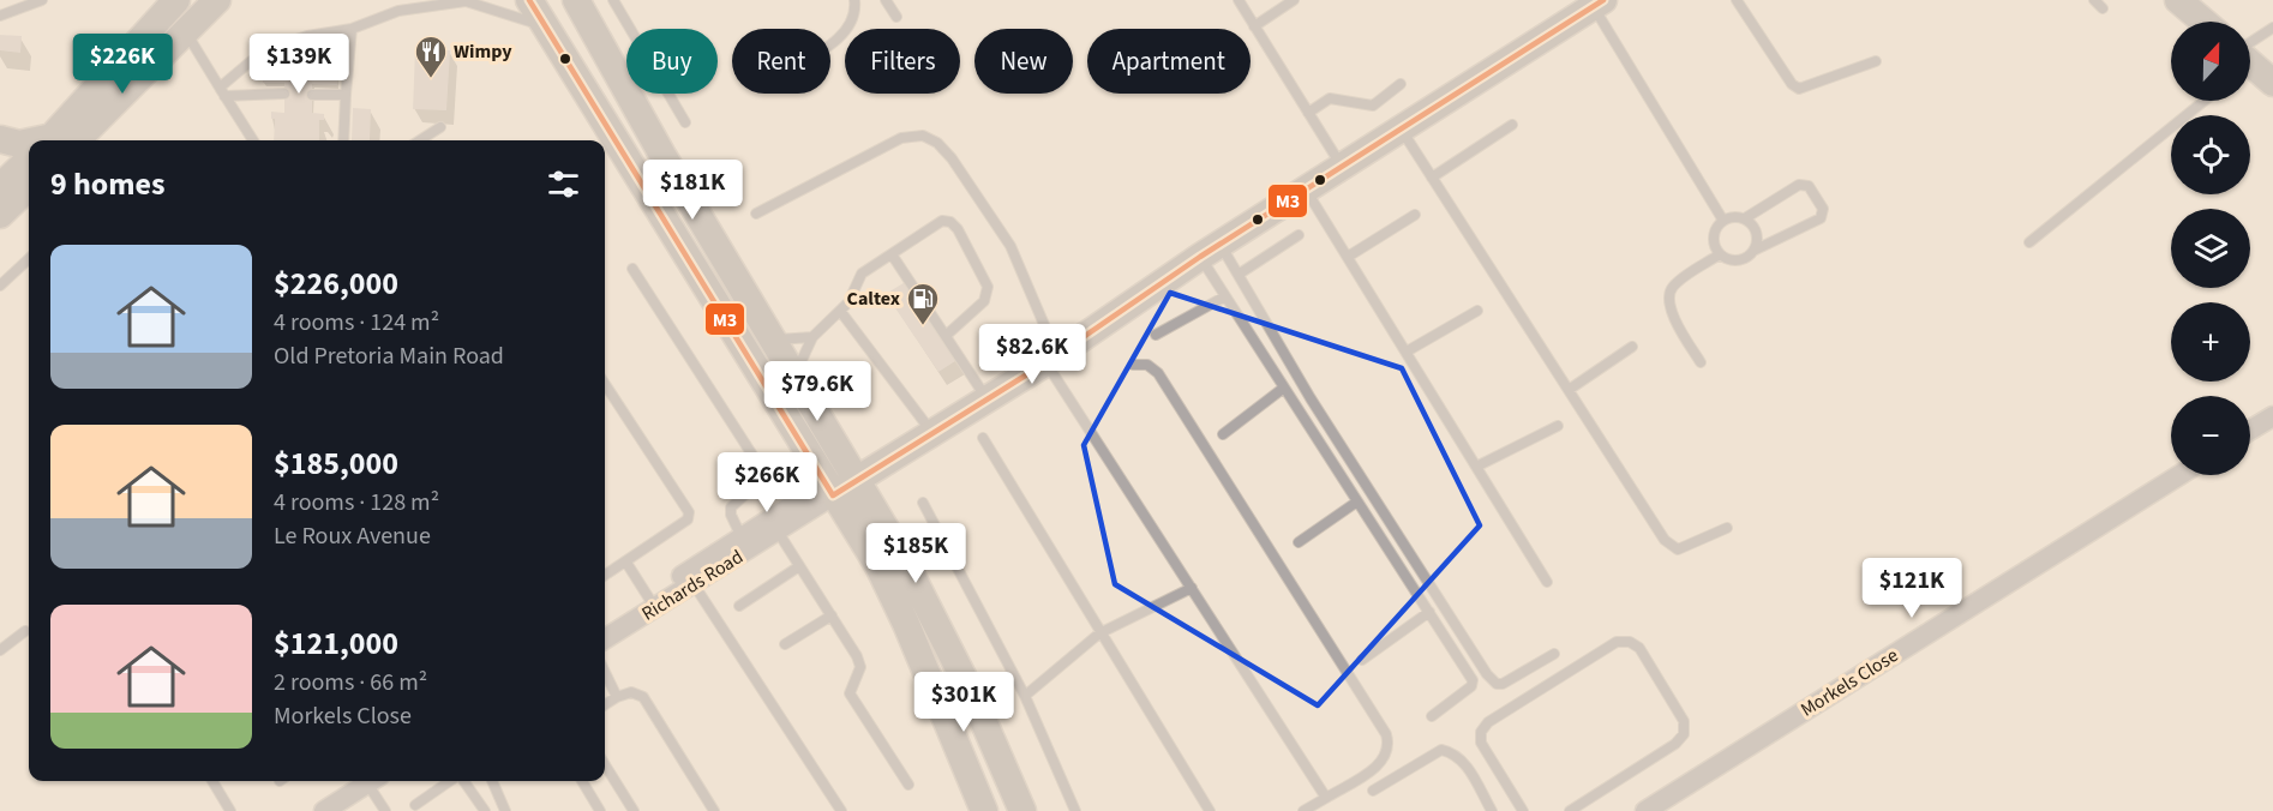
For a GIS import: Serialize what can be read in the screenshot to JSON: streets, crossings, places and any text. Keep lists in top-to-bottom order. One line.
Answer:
{"streets":{"main road":["Richards Road"],"street":["Morkels Close"]},"places":{"restaurant":["Wimpy"],"fuel station":["Caltex"]},"lines":["transit line M3"],"north":"top","page":{"map_buttons":["+","−"],"chip":["Buy","Rent","Filters","New","Apartment"],"price":["$226K","$139K","$181K","$82.6K","$79.6K","$266K","$185K","$121K","$301K"],"heading":"9 homes","list":[{"name":"$226,000","note":"4 rooms · 124 m² · Old Pretoria Main Road"},{"name":"$185,000","note":"4 rooms · 128 m² · Le Roux Avenue"},{"name":"$121,000","note":"2 rooms · 66 m² · Morkels Close"}]}}
